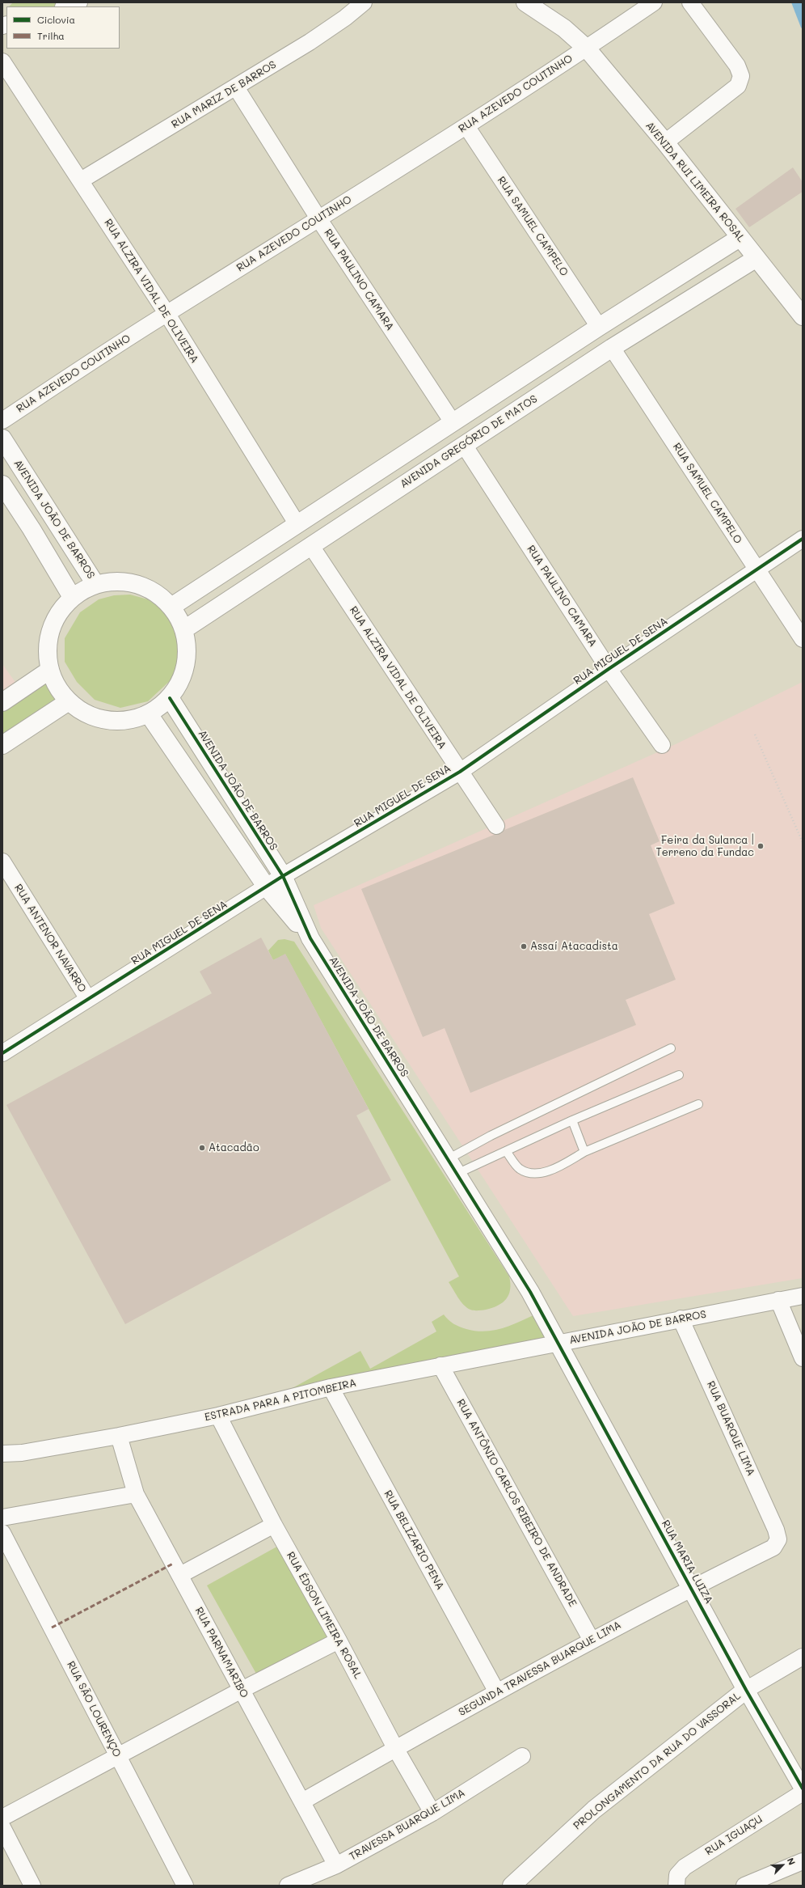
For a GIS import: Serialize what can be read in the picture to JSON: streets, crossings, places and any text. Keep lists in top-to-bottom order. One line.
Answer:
{"streets":{"street":["RUA AZEVEDO COUTINHO","RUA MARIZ DE BARROS","AVENIDA RUI LIMEIRA ROSAL","RUA SAMUEL CAMPELO","RUA PAULINO CAMARA","RUA ALZIRA VIDAL DE OLIVEIRA","AVENIDA GREGÓRIO DE MATOS","AVENIDA JOÃO DE BARROS","RUA MIGUEL DE SENA","RUA ANTENOR NAVARRO","ESTRADA PARA A PITOMBEIRA","RUA BUARQUE LIMA","RUA ANTÔNIO CARLOS RIBEIRO DE ANDRADE","RUA BELIZARIO PENA","RUA MARIA LUIZA","RUA ÉDSON LIMEIRA ROSAL","RUA PARNAMARIBO","SEGUNDA TRAVESSA BUARQUE LIMA","RUA SÃO LOURENÇO","PROLONGAMENTO DA RUA DO VASSORAL","TRAVESSA BUARQUE LIMA","RUA IGUAÇU"]},"crossings":[["RUA AZEVEDO COUTINHO","AVENIDA RUI LIMEIRA ROSAL"],["RUA AZEVEDO COUTINHO","RUA SAMUEL CAMPELO"],["RUA AZEVEDO COUTINHO","RUA PAULINO CAMARA"],["RUA AZEVEDO COUTINHO","RUA ALZIRA VIDAL DE OLIVEIRA"],["RUA MARIZ DE BARROS","RUA PAULINO CAMARA"],["RUA MARIZ DE BARROS","RUA ALZIRA VIDAL DE OLIVEIRA"],["AVENIDA RUI LIMEIRA ROSAL","AVENIDA GREGÓRIO DE MATOS"],["RUA SAMUEL CAMPELO","AVENIDA GREGÓRIO DE MATOS"],["RUA SAMUEL CAMPELO","RUA MIGUEL DE SENA"],["RUA PAULINO CAMARA","AVENIDA GREGÓRIO DE MATOS"],["RUA PAULINO CAMARA","RUA MIGUEL DE SENA"],["RUA ALZIRA VIDAL DE OLIVEIRA","AVENIDA GREGÓRIO DE MATOS"],["RUA ALZIRA VIDAL DE OLIVEIRA","RUA MIGUEL DE SENA"],["AVENIDA JOÃO DE BARROS","RUA MIGUEL DE SENA"],["AVENIDA JOÃO DE BARROS","ESTRADA PARA A PITOMBEIRA"],["AVENIDA JOÃO DE BARROS","RUA BUARQUE LIMA"],["AVENIDA JOÃO DE BARROS","RUA MARIA LUIZA"],["RUA MIGUEL DE SENA","RUA ANTENOR NAVARRO"],["ESTRADA PARA A PITOMBEIRA","RUA ANTÔNIO CARLOS RIBEIRO DE ANDRADE"],["ESTRADA PARA A PITOMBEIRA","RUA BELIZARIO PENA"],["ESTRADA PARA A PITOMBEIRA","RUA MARIA LUIZA"],["ESTRADA PARA A PITOMBEIRA","RUA ÉDSON LIMEIRA ROSAL"],["ESTRADA PARA A PITOMBEIRA","RUA PARNAMARIBO"],["RUA BUARQUE LIMA","SEGUNDA TRAVESSA BUARQUE LIMA"],["RUA ANTÔNIO CARLOS RIBEIRO DE ANDRADE","SEGUNDA TRAVESSA BUARQUE LIMA"],["RUA BELIZARIO PENA","SEGUNDA TRAVESSA BUARQUE LIMA"],["RUA MARIA LUIZA","SEGUNDA TRAVESSA BUARQUE LIMA"],["RUA MARIA LUIZA","PROLONGAMENTO DA RUA DO VASSORAL"],["RUA ÉDSON LIMEIRA ROSAL","SEGUNDA TRAVESSA BUARQUE LIMA"],["RUA ÉDSON LIMEIRA ROSAL","TRAVESSA BUARQUE LIMA"],["RUA PARNAMARIBO","SEGUNDA TRAVESSA BUARQUE LIMA"],["RUA PARNAMARIBO","TRAVESSA BUARQUE LIMA"]],"places":["Feira da Sulanca | Terreno da Fundac","Assaí Atacadista","Atacadão"],"legend":["Ciclovia","Trilha"],"north":"top right"}
